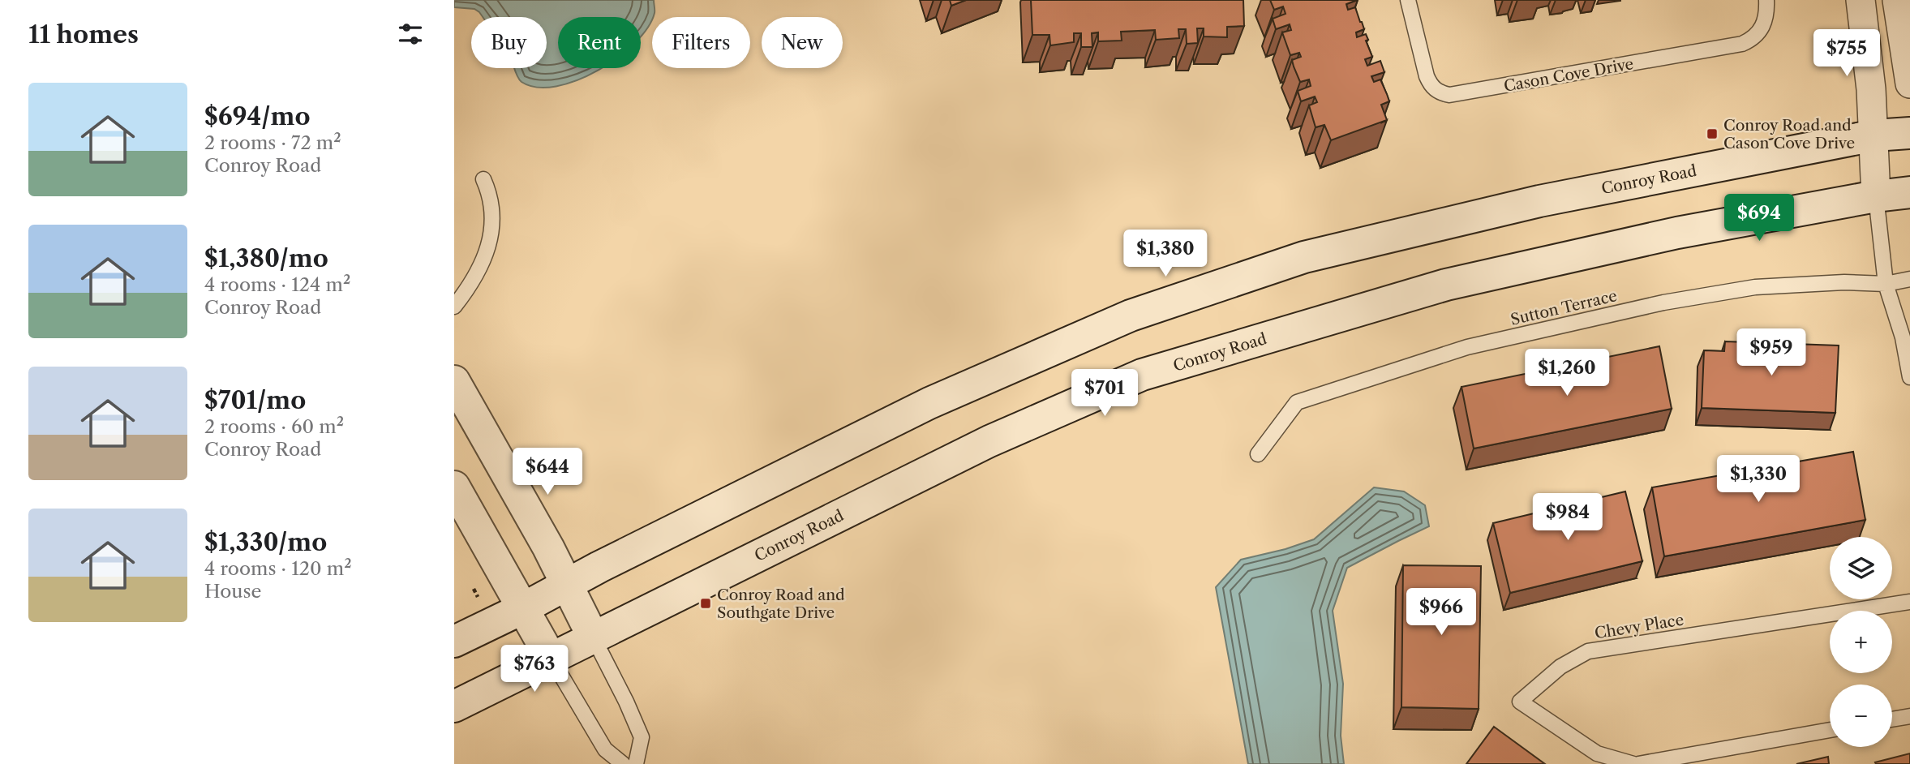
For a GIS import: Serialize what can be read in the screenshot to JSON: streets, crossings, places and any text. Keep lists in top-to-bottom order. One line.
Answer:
{"streets":{"main road":["Conroy Road"],"lane":["Cason Cove Drive","Sutton Terrace","Chevy Place"]},"places":{"transit":["Conroy Road and Cason Cove Drive","Conroy Road and Southgate Drive"]},"page":{"heading":"11 homes","chip":["Buy","Rent","Filters","New"],"price":["$755","$694","$1,380","$959","$1,260","$701","$644","$1,330","$984","$966","$763"],"list":[{"name":"$694/mo","note":"2 rooms · 72 m² · Conroy Road"},{"name":"$1,380/mo","note":"4 rooms · 124 m² · Conroy Road"},{"name":"$701/mo","note":"2 rooms · 60 m² · Conroy Road"},{"name":"$1,330/mo","note":"4 rooms · 120 m² · House"}],"map_buttons":["+","−"]}}
